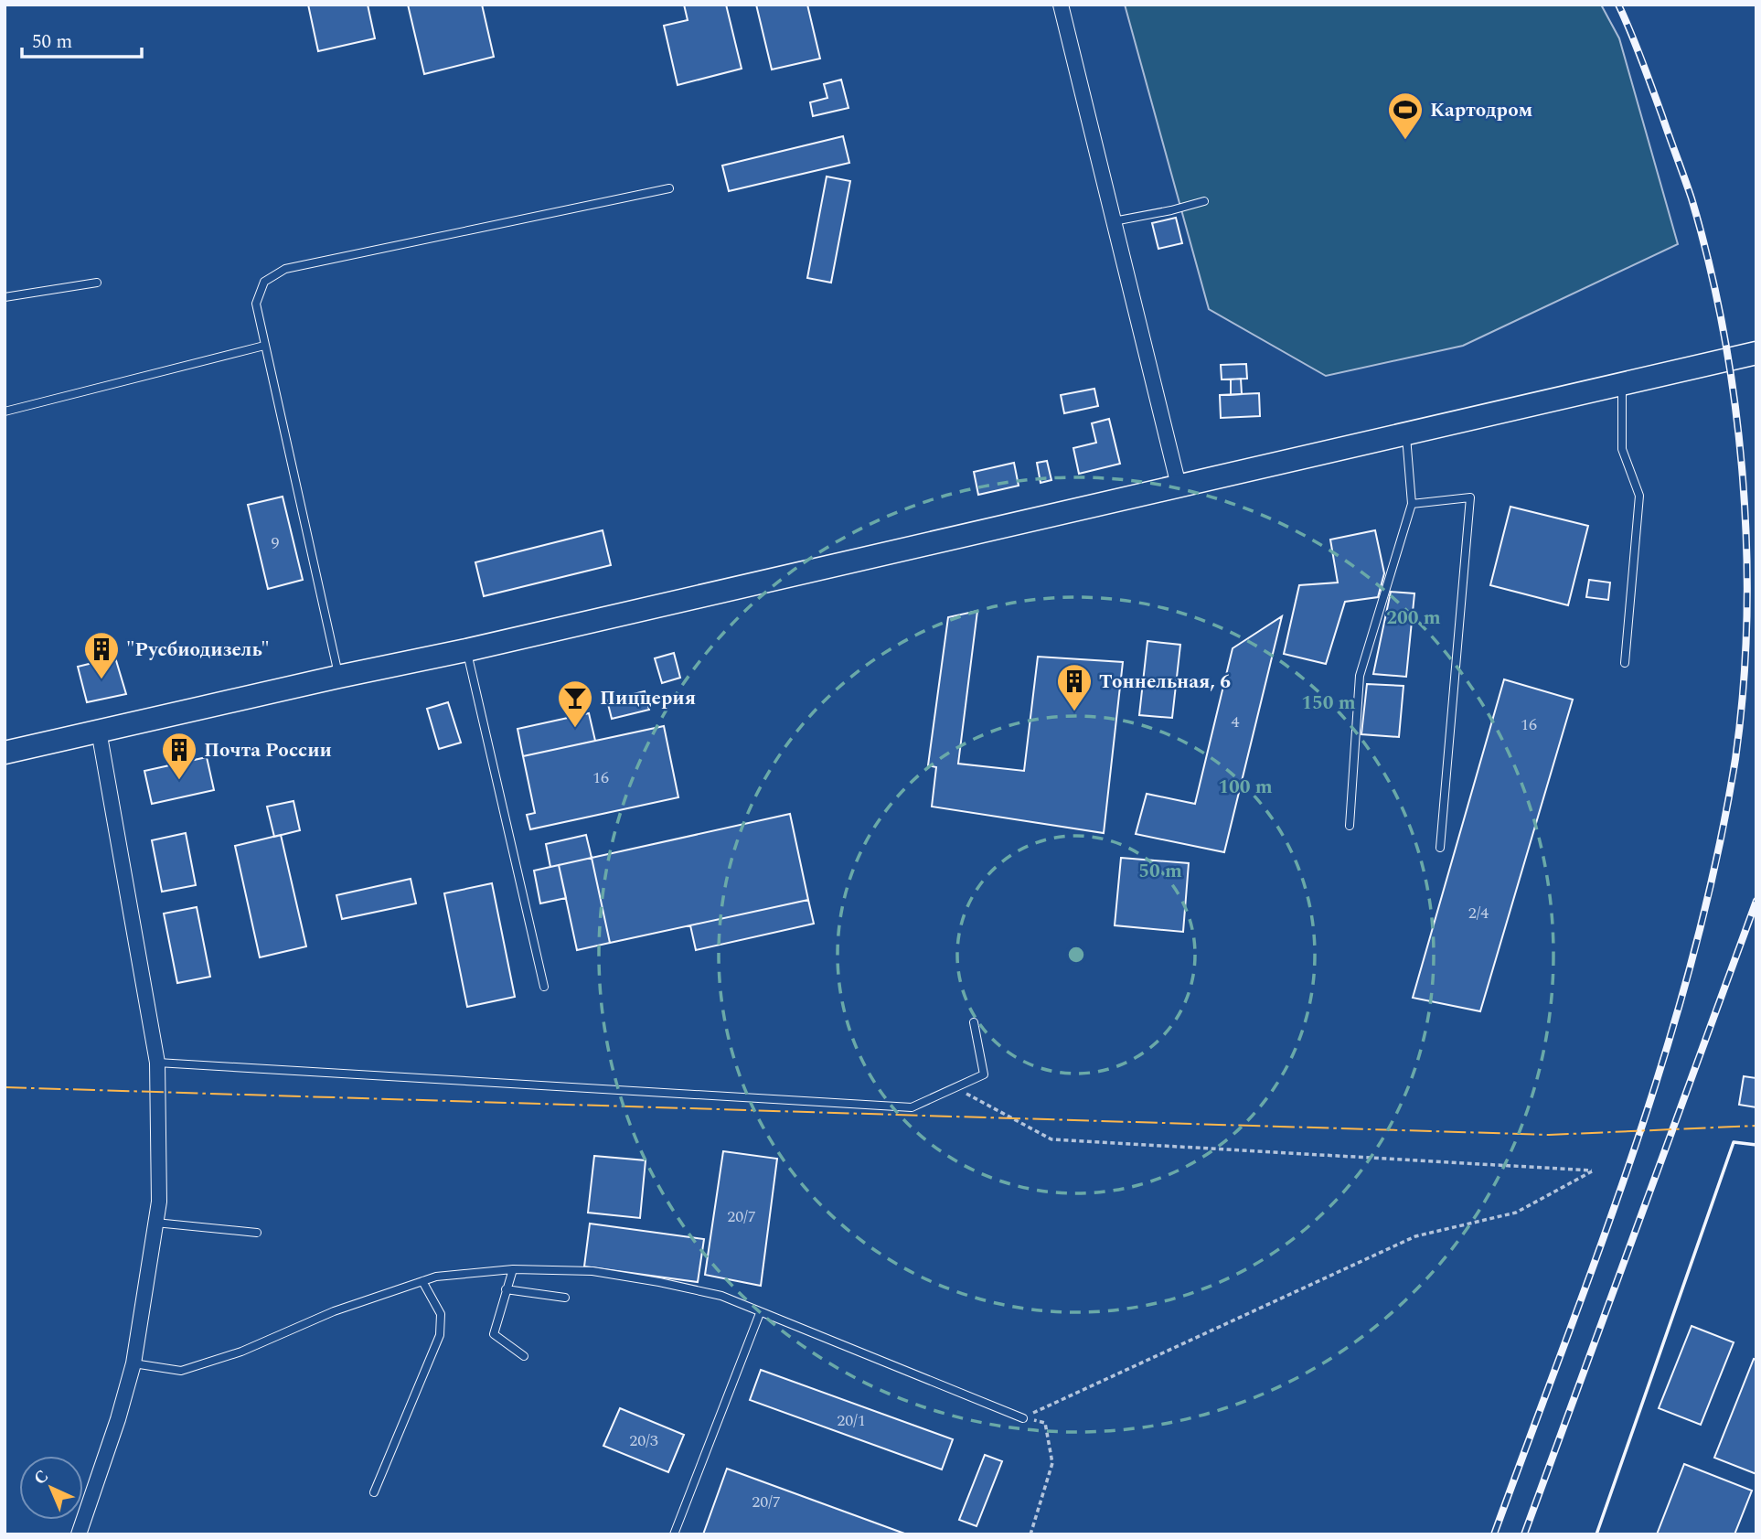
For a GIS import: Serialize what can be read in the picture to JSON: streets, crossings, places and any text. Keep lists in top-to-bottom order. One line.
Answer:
{"places":{"sports":["Картодром"],"building":["\"Русбиодизель\"","Тоннельная, 6","Почта России"],"bar":["Пиццерия"]},"house_numbers":["9","4","16","16","2/4","20/7","20/1","20/3","20/7"],"scale_bar":"50 m","north":"top left","rings":["200 m","150 m","100 m","50 m"]}
